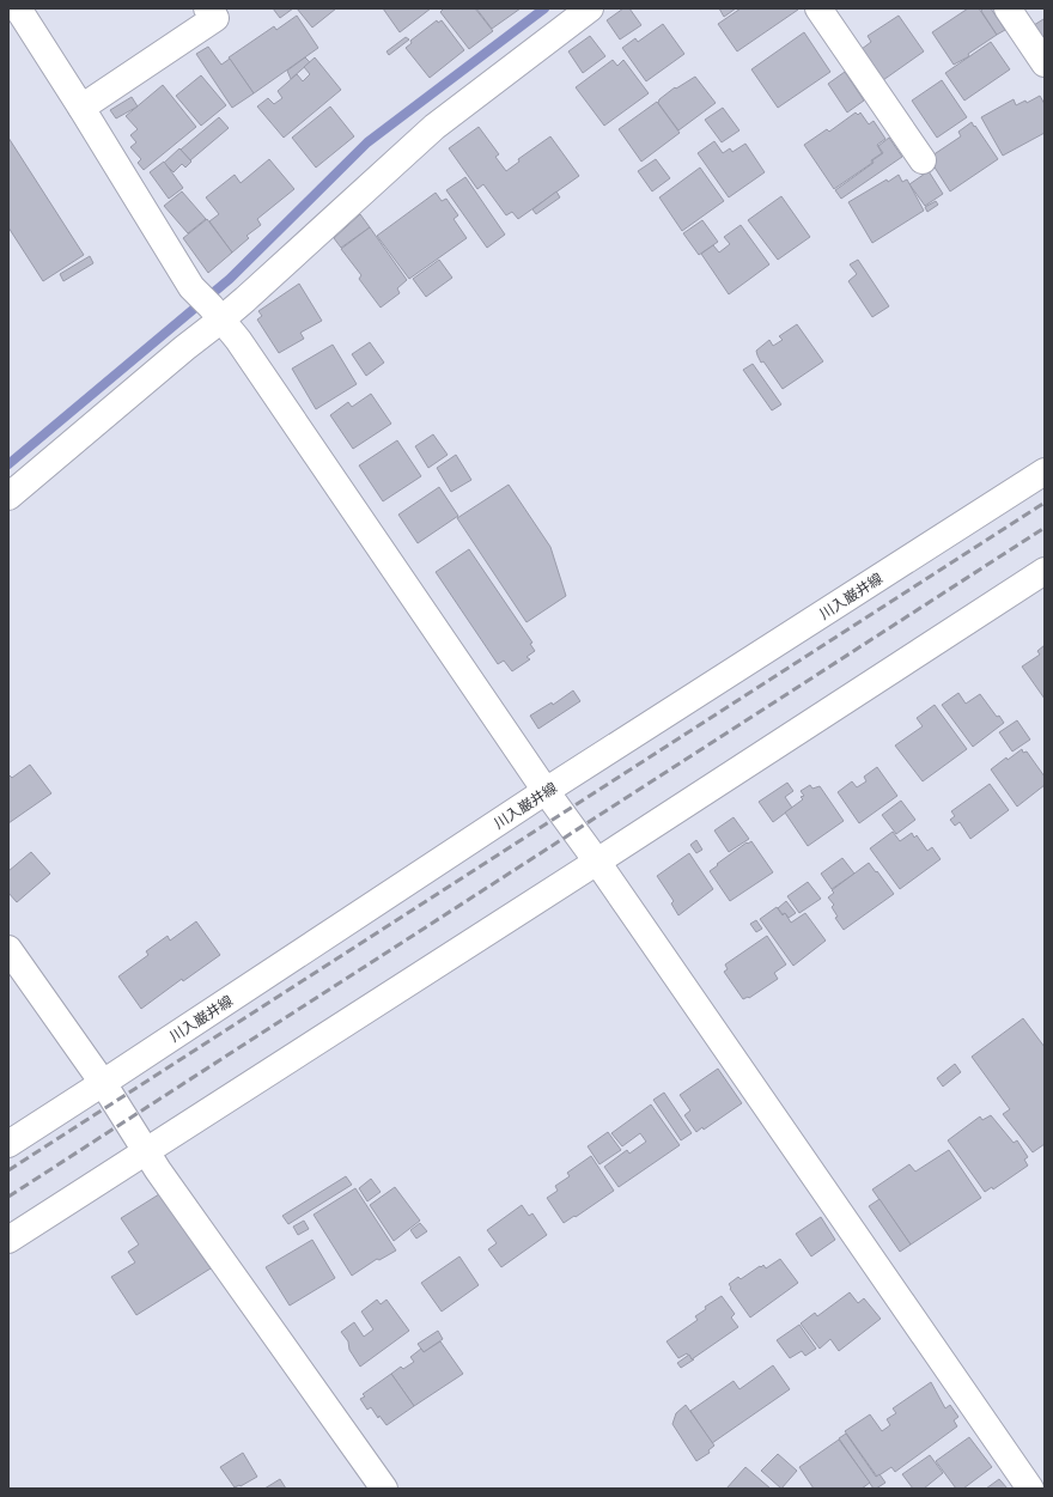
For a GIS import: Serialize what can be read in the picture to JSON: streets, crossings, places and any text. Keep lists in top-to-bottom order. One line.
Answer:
{"streets":{"street":["川入巌井線"]}}
